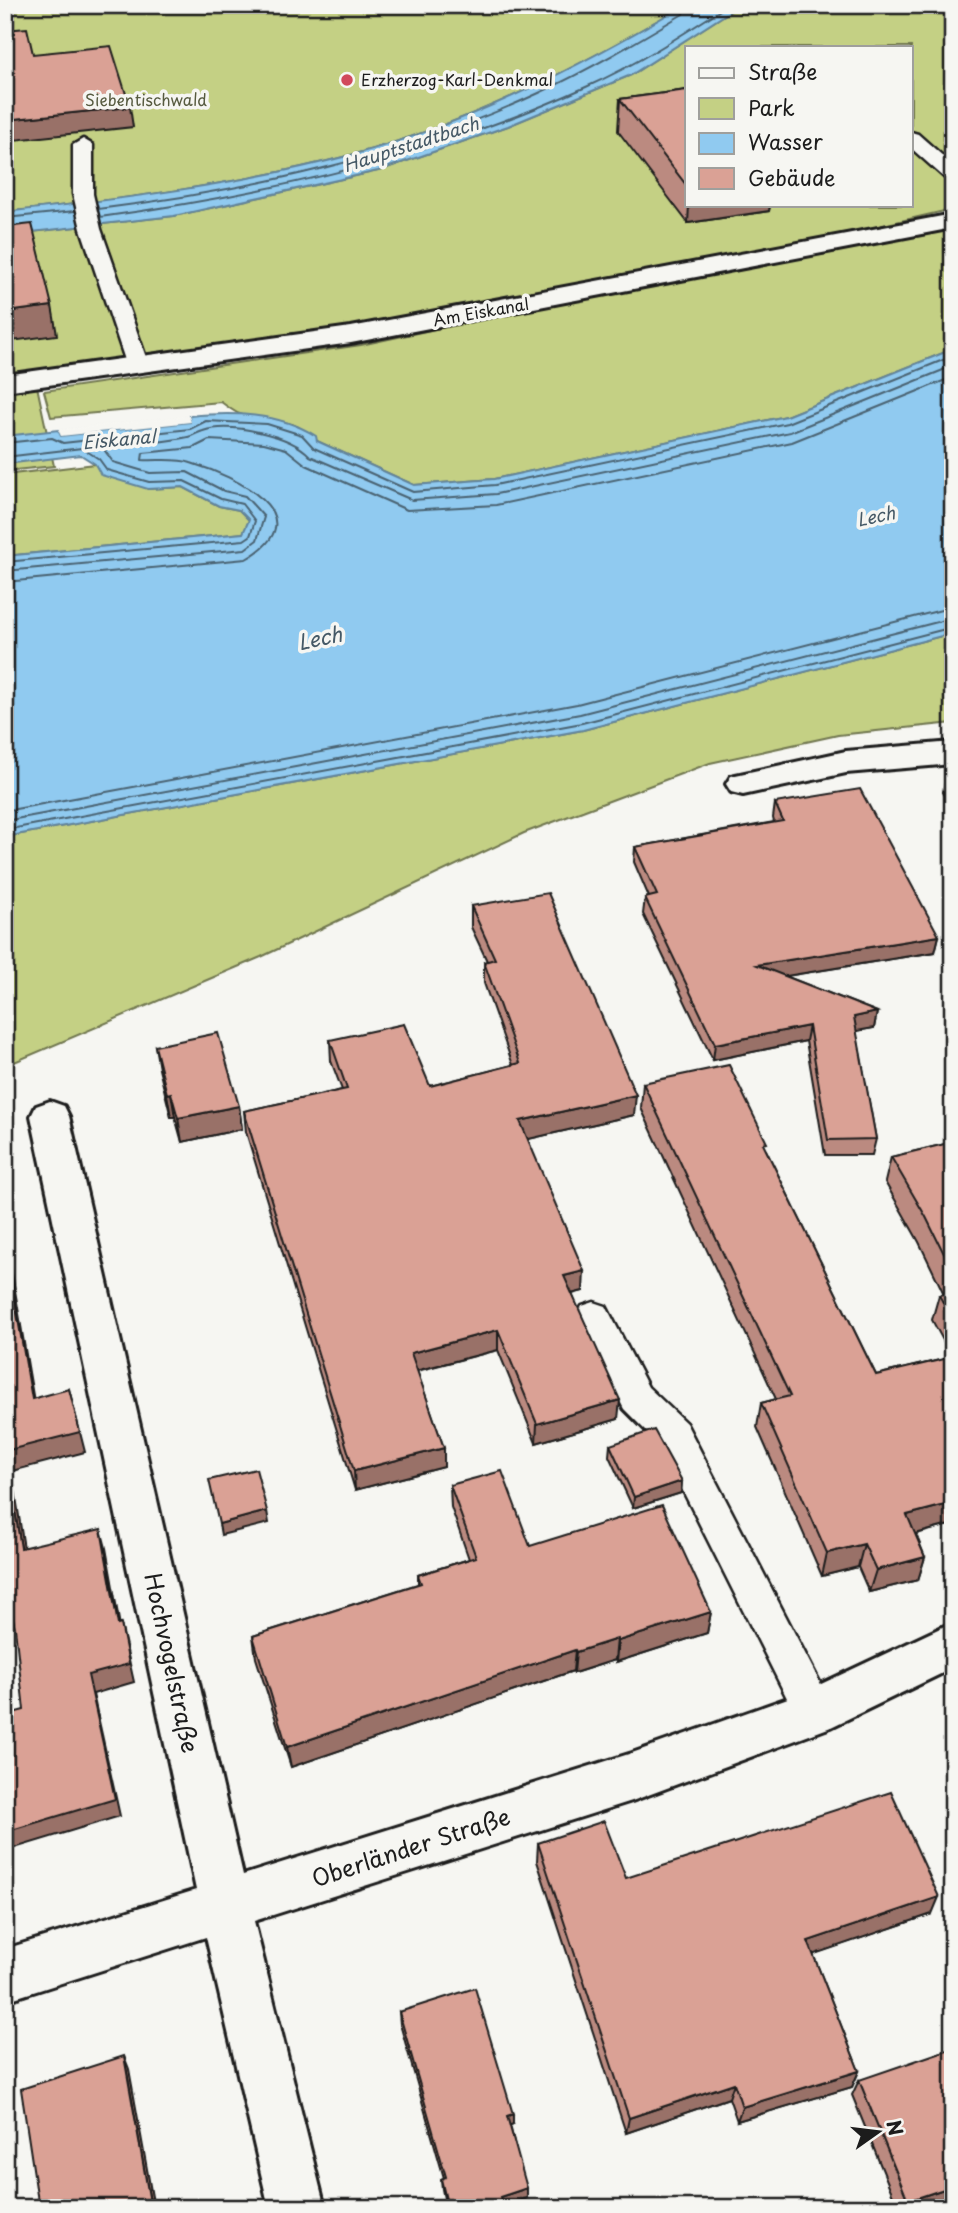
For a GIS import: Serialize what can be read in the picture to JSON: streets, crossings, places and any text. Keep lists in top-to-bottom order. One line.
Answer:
{"streets":{"street":["Am Eiskanal","Hochvogelstraße","Oberländer Straße"]},"crossings":[["Hochvogelstraße","Oberländer Straße"]],"water":["Hauptstadtbach","Eiskanal","Lech"],"parks":["Siebentischwald"],"places":["Erzherzog-Karl-Denkmal"],"legend":["Straße","Park","Wasser","Gebäude"],"north":"right"}
